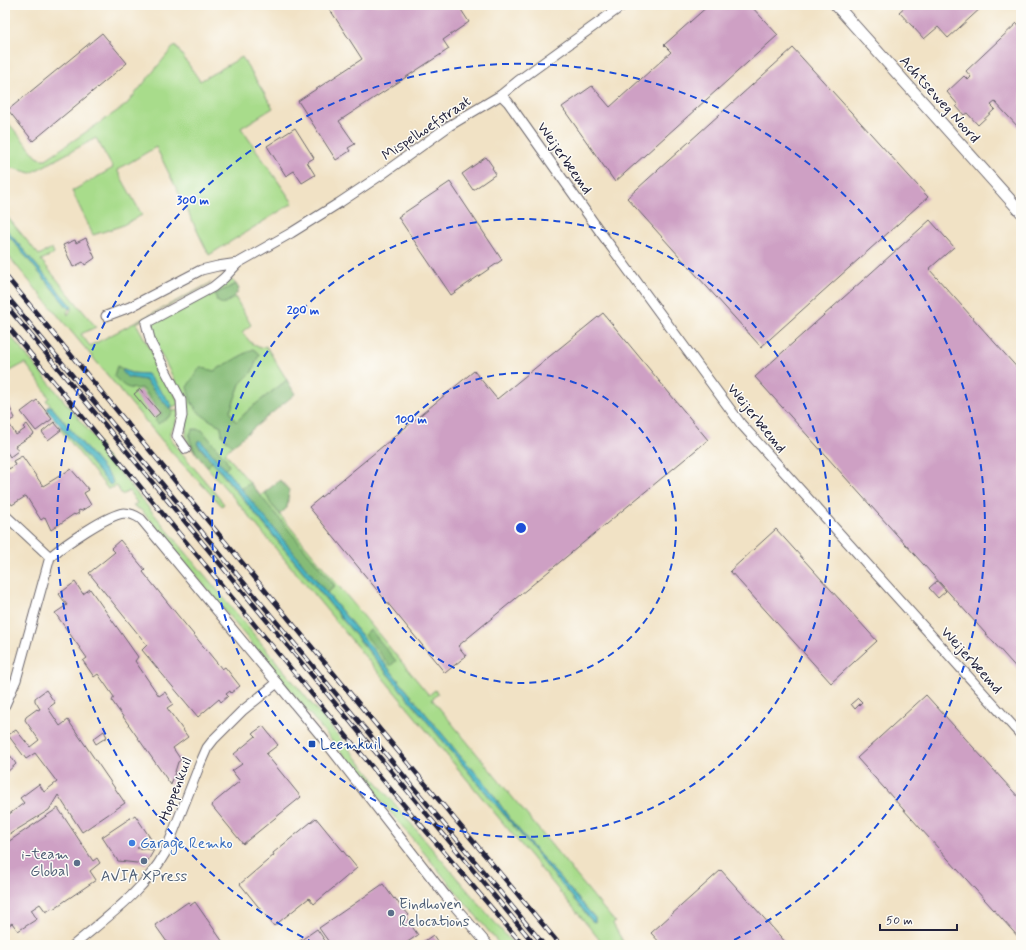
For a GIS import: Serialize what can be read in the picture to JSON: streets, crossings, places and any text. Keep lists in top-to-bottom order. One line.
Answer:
{"streets":{"street":["Achtseweg Noord","Mispelhoefstraat","Weijerbeemd","Hoppenkuil"]},"crossings":[["Mispelhoefstraat","Weijerbeemd"]],"places":{"transit":["Leemkuil"],"other":["Garage Remko","AVIA XPress","i-team Global","Eindhoven Relocations"]},"scale_bar":"50 m","rings":["300 m","200 m","100 m"]}
